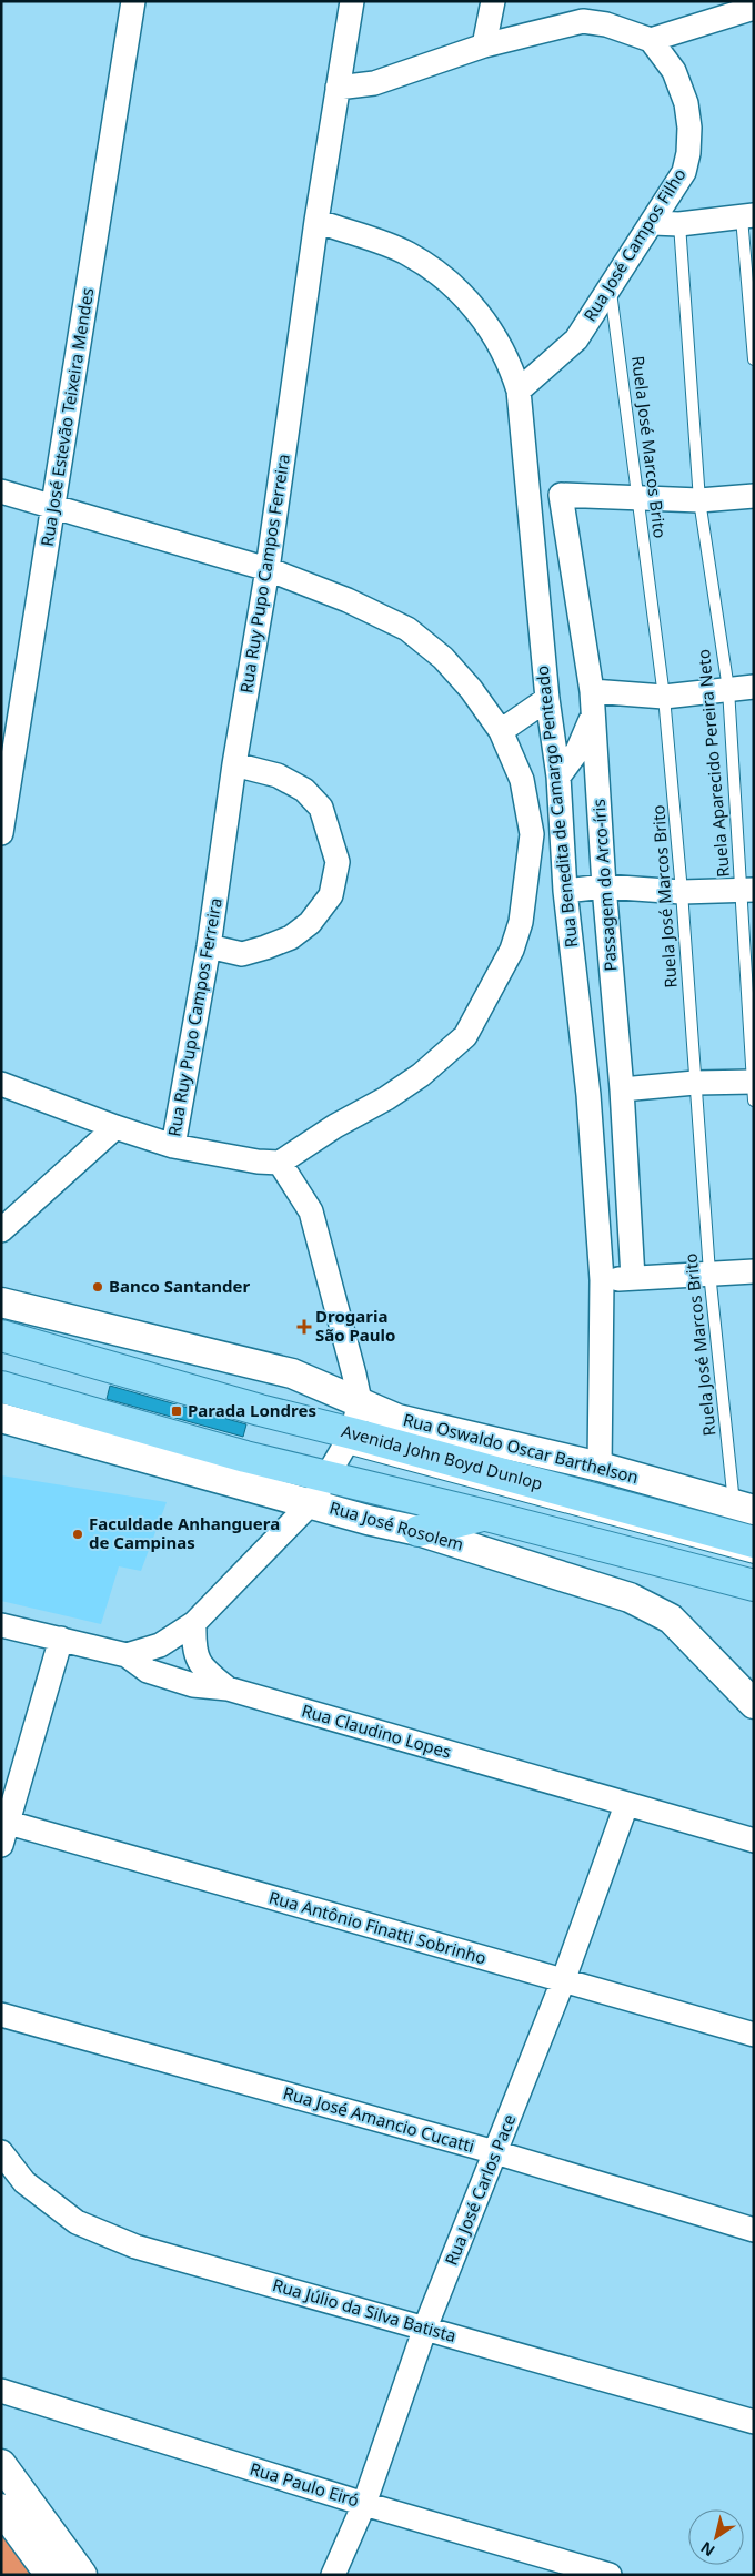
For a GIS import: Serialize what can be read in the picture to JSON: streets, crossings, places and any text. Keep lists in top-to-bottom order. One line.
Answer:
{"streets":{"main road":["Avenida John Boyd Dunlop"],"street":["Rua José Campos Filho","Rua José Estevão Teixeira Mendes","Rua Ruy Pupo Campos Ferreira","Rua Benedita de Camargo Penteado","Passagem do Arco-íris","Rua Oswaldo Oscar Barthelson","Rua José Rosolem","Rua Claudino Lopes","Rua Antônio Finatti Sobrinho","Rua José Amancio Cucatti","Rua José Carlos Pace","Rua Júlio da Silva Batista","Rua Paulo Eiró"],"lane":["Ruela José Marcos Brito","Ruela Aparecido Pereira Neto"]},"crossings":[["Rua José Campos Filho","Ruela José Marcos Brito"],["Rua José Campos Filho","Rua Benedita de Camargo Penteado"],["Ruela José Marcos Brito","Passagem do Arco-íris"],["Ruela José Marcos Brito","Rua Oswaldo Oscar Barthelson"],["Rua Ruy Pupo Campos Ferreira","Rua Benedita de Camargo Penteado"],["Rua Benedita de Camargo Penteado","Rua Oswaldo Oscar Barthelson"],["Rua Claudino Lopes","Rua José Carlos Pace"],["Rua Antônio Finatti Sobrinho","Rua José Carlos Pace"],["Rua José Amancio Cucatti","Rua José Carlos Pace"],["Rua José Carlos Pace","Rua Júlio da Silva Batista"],["Rua José Carlos Pace","Rua Paulo Eiró"]],"places":{"other":["Banco Santander","Faculdade Anhanguera de Campinas"],"health":["Drogaria São Paulo"],"transit":["Parada Londres"]},"north":"bottom left"}
